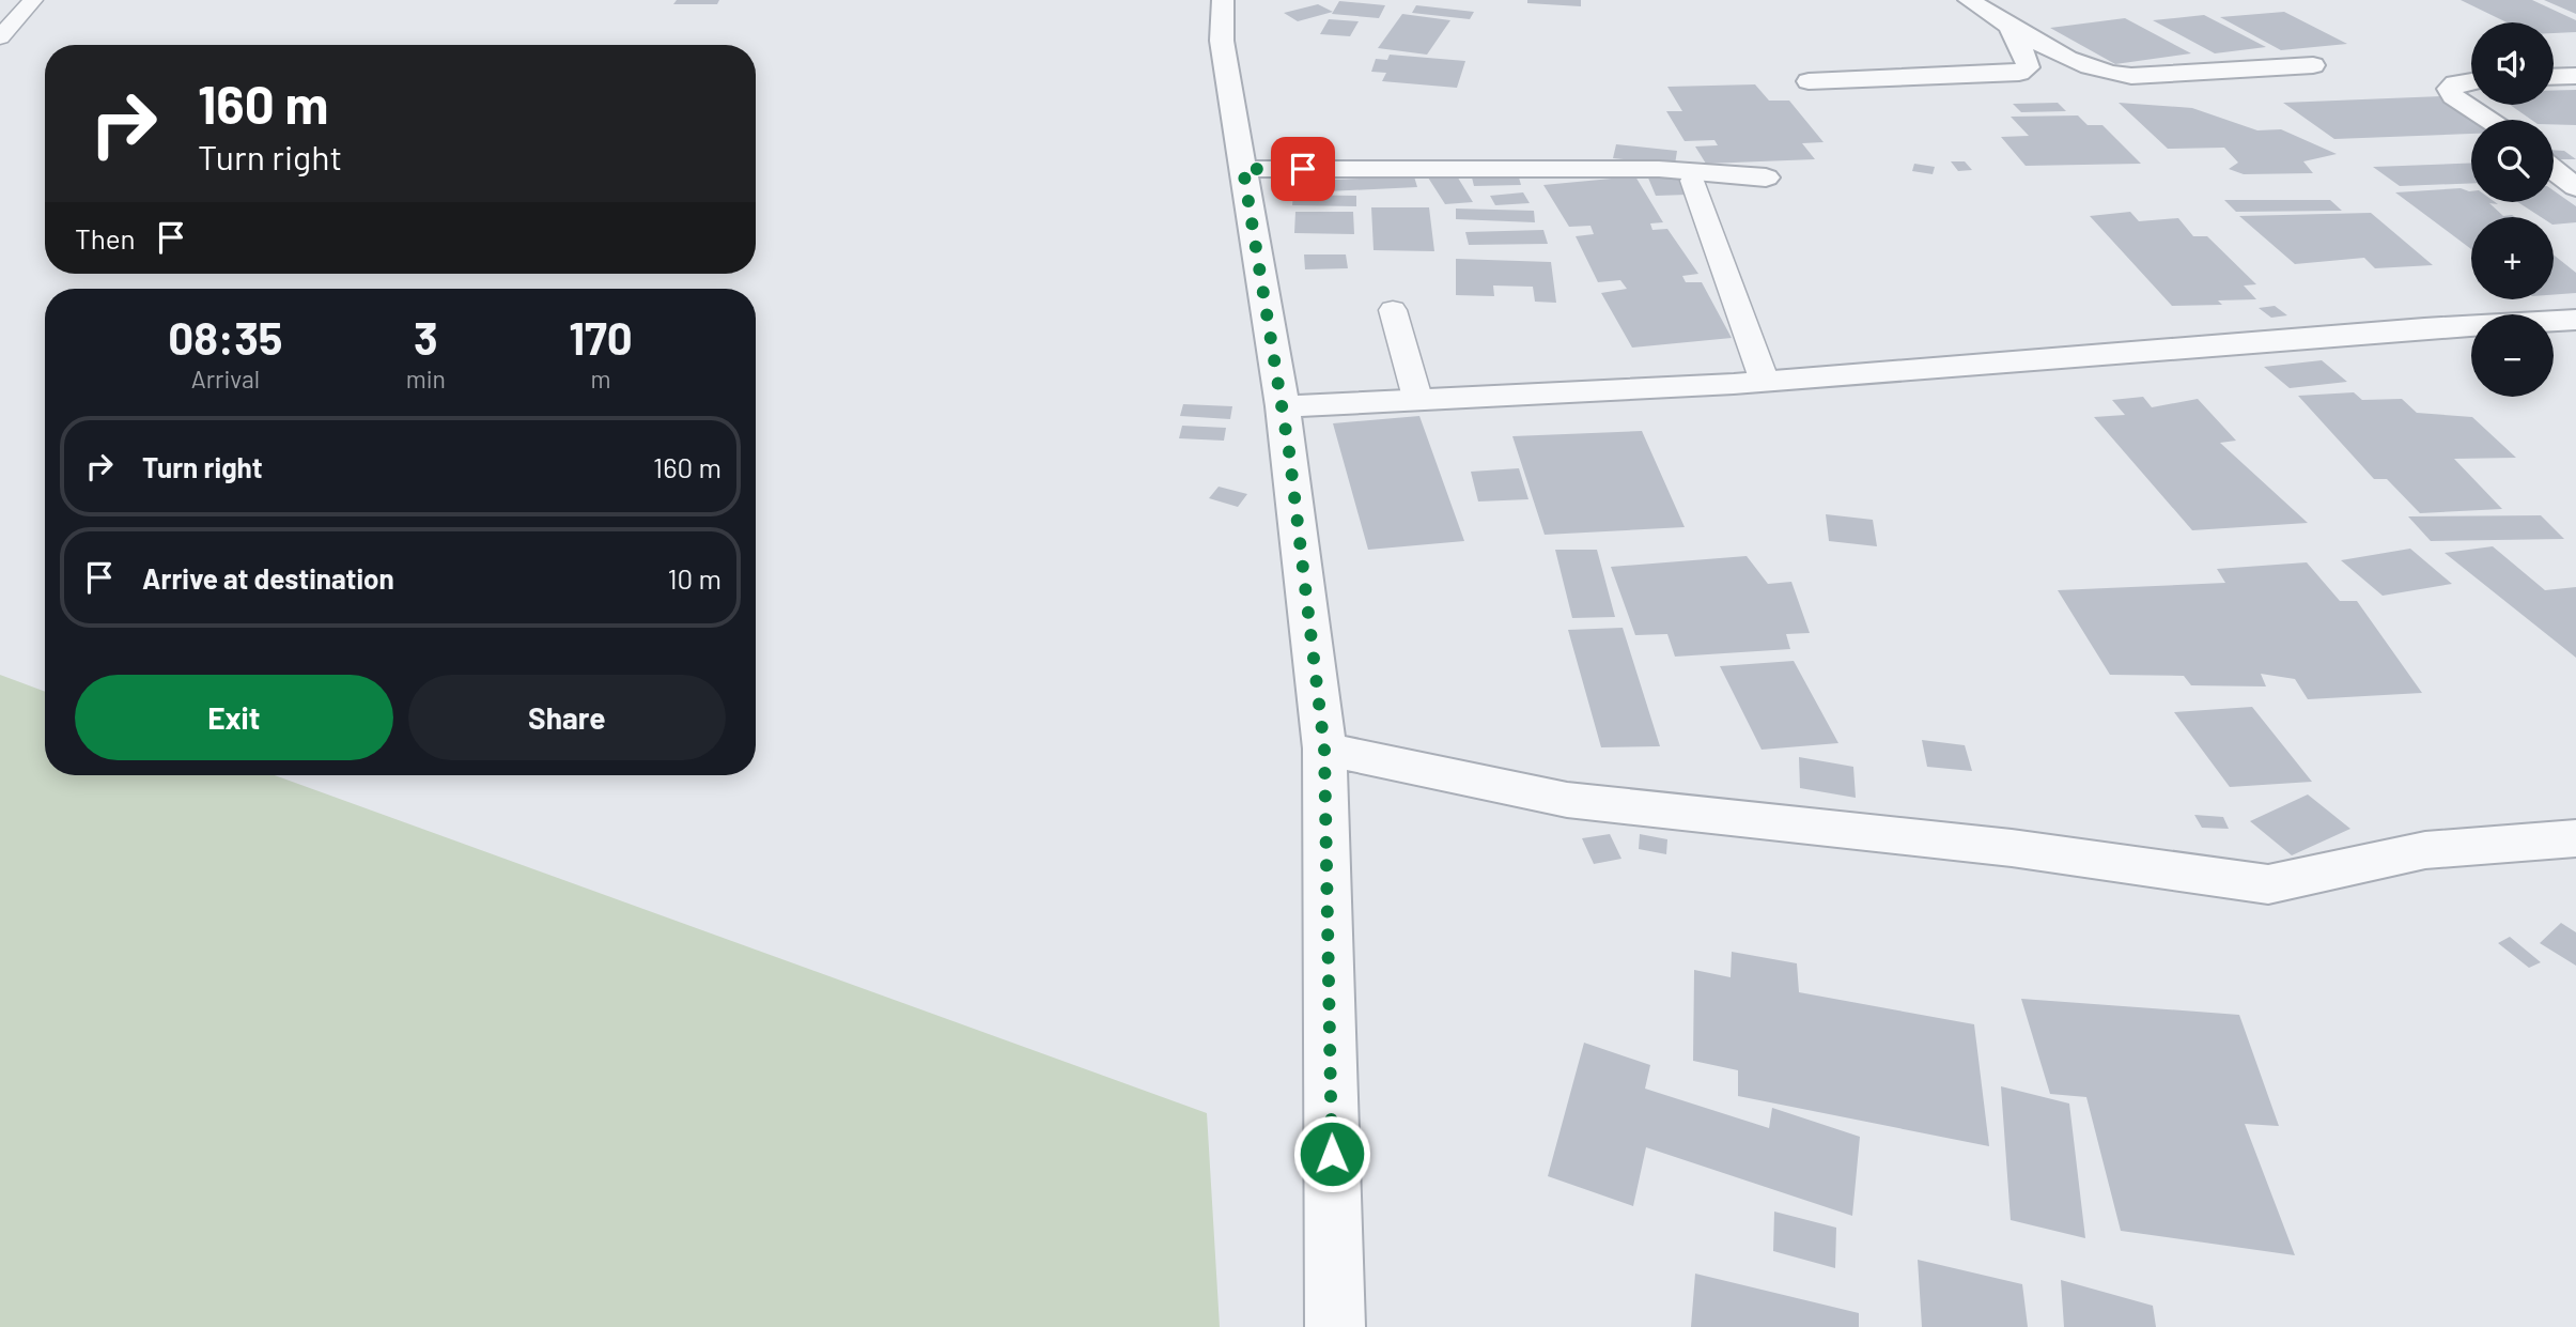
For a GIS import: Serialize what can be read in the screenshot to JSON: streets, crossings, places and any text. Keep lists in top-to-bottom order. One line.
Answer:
{"page":{"map_buttons":["+","−"],"turn":["160 m","Turn right"],"then":"Then","eta":["08:35","Arrival","3","min","170","m"],"list":[{"name":"Turn right","value":"160 m"},{"name":"Arrive at destination","value":"10 m"}],"buttons":["Exit","Share"]}}
